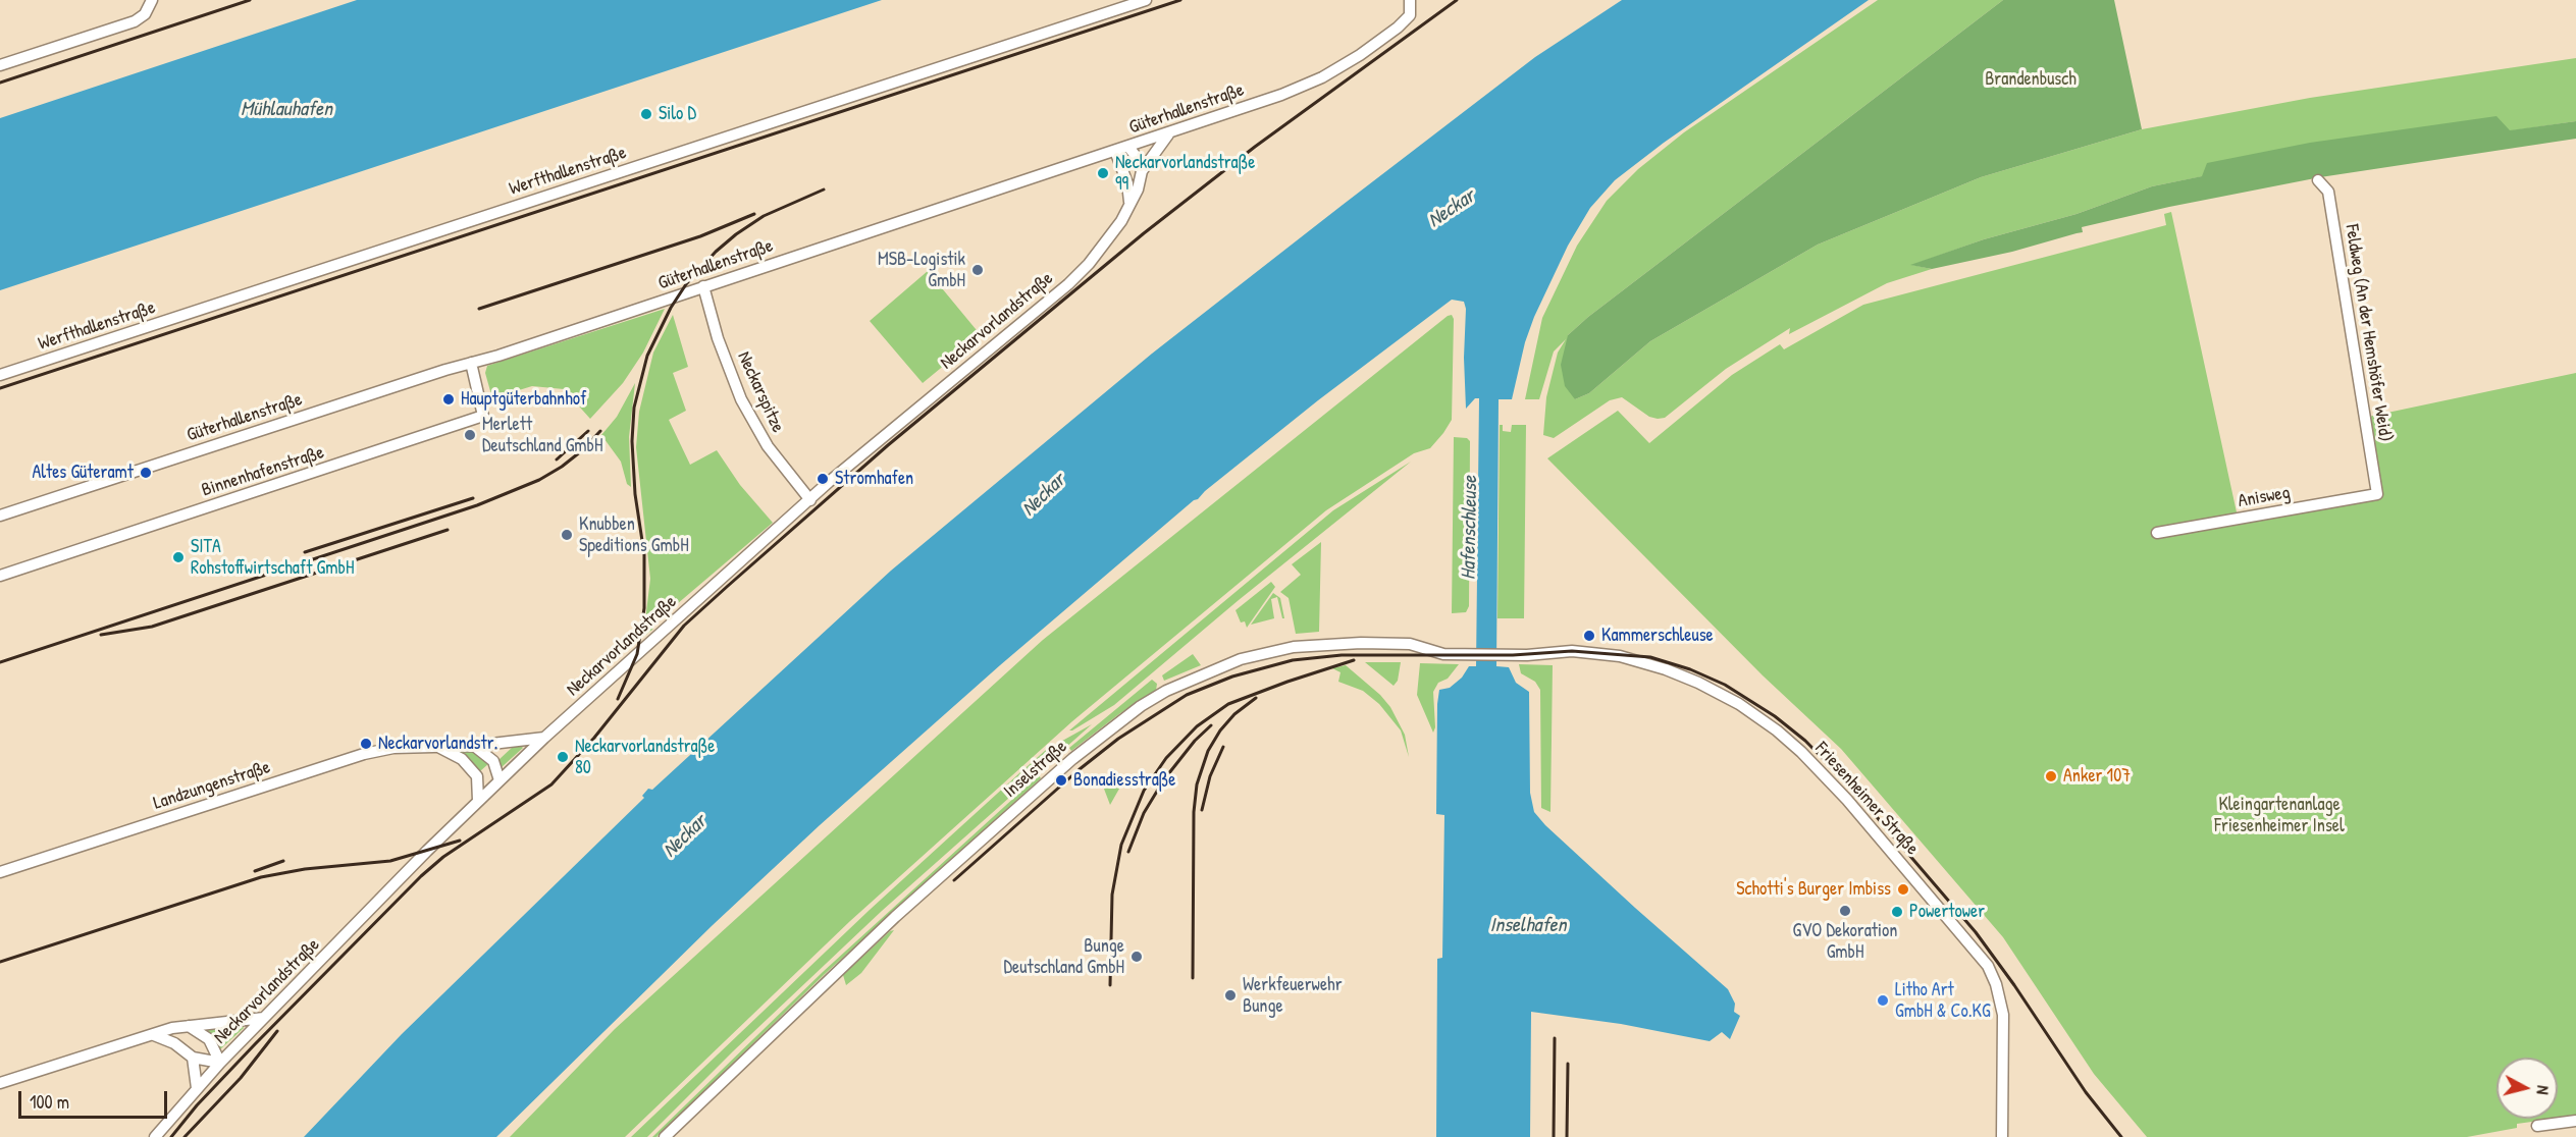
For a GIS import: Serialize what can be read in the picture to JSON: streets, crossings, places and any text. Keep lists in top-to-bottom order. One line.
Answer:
{"streets":{"street":["Güterhallenstraße","Werfthallenstraße","Neckarvorlandstraße","Feldweg (An der Hemshöfer Weid)","Neckarspitze","Binnenhafenstraße","Anisweg","Inselstraße","Landzungenstraße","Friesenheimer Straße"]},"crossings":[["Güterhallenstraße","Neckarvorlandstraße"],["Güterhallenstraße","Neckarspitze"],["Güterhallenstraße","Binnenhafenstraße"],["Neckarvorlandstraße","Neckarspitze"],["Neckarvorlandstraße","Landzungenstraße"],["Feldweg (An der Hemshöfer Weid)","Anisweg"],["Inselstraße","Friesenheimer Straße"]],"water":["Mühlauhafen","Neckar","Hafenschleuse","Inselhafen"],"parks":["Brandenbusch","Kleingartenanlage Friesenheimer Insel"],"places":["Silo D","Neckarvorlandstraße 99","MSB-Logistik GmbH","Hauptgüterbahnhof","Merlett Deutschland GmbH","Altes Güteramt","Stromhafen","Knubben Speditions GmbH","SITA Rohstoffwirtschaft GmbH","Kammerschleuse","Neckarvorlandstr.","Neckarvorlandstraße 80","Anker 107","Bonadiesstraße","Schotti's Burger Imbiss","GVO Dekoration GmbH","Powertower","Bunge Deutschland GmbH","Werkfeuerwehr Bunge","Litho Art GmbH & Co.KG"],"scale_bar":"100 m","north":"right"}
